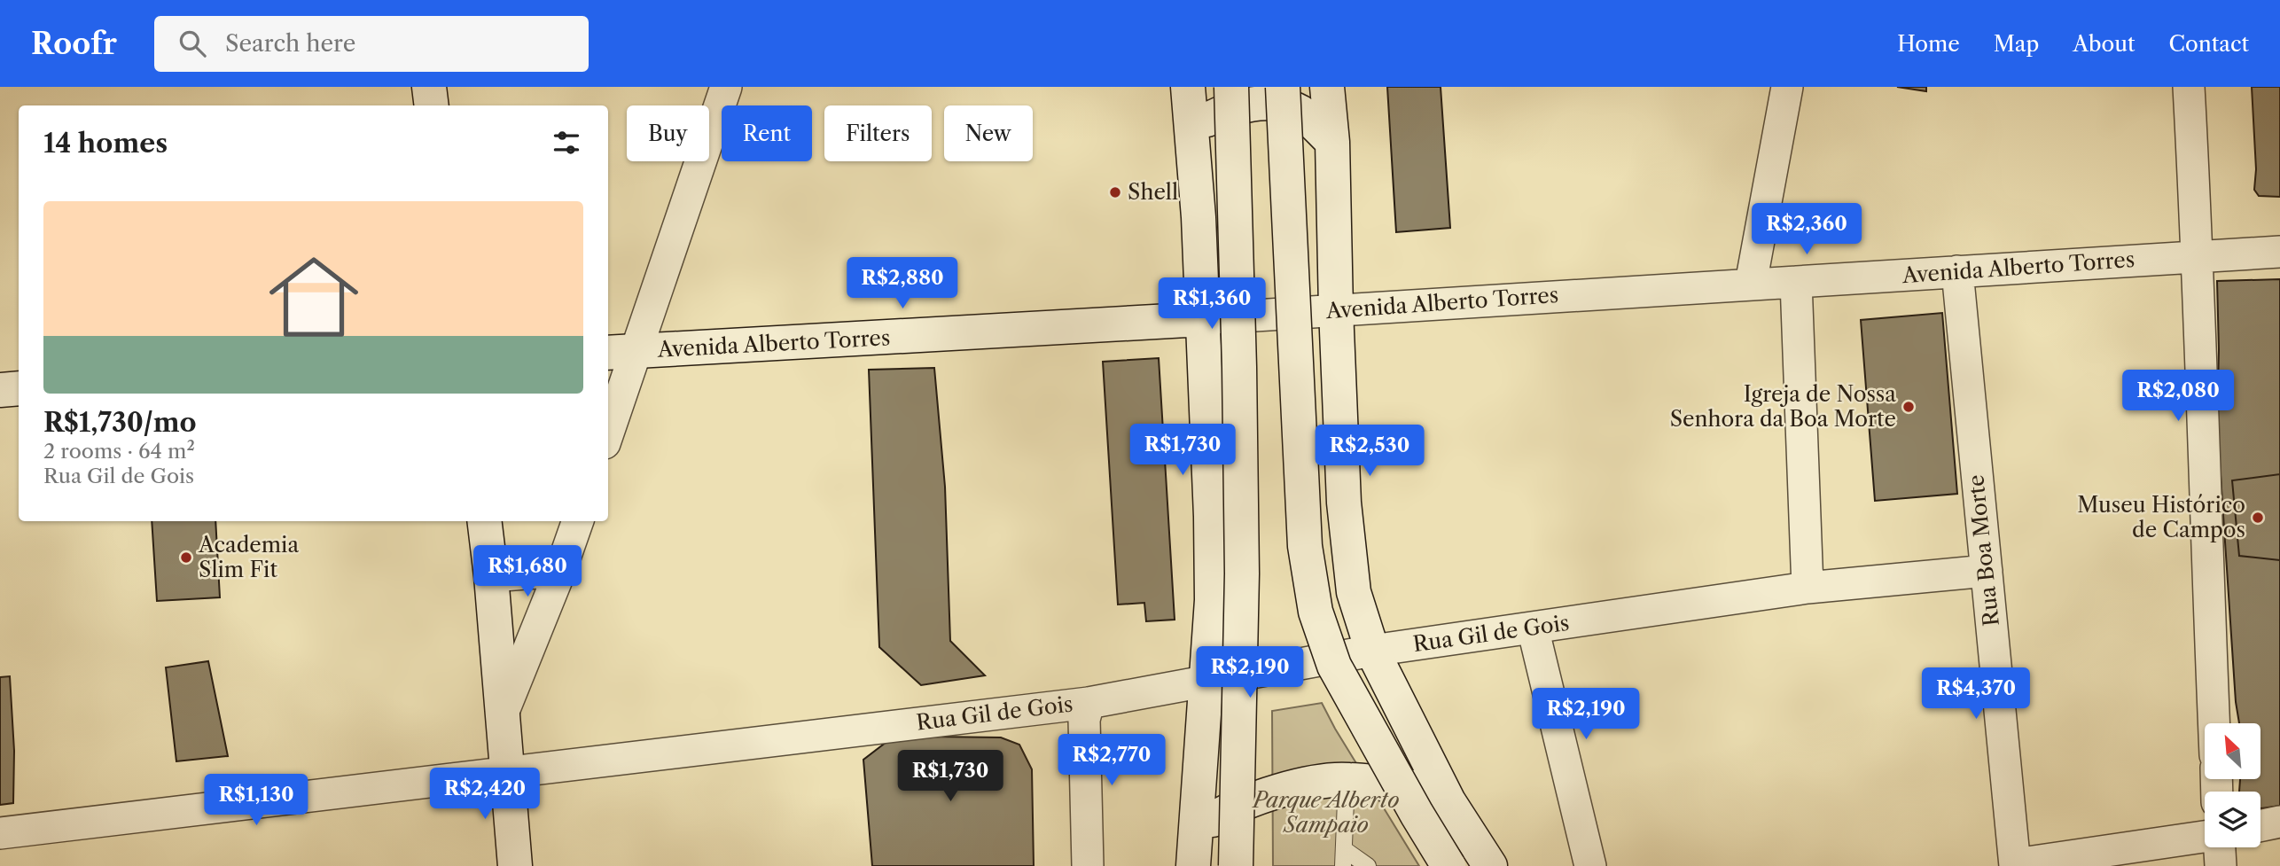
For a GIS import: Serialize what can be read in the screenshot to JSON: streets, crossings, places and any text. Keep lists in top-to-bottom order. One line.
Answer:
{"streets":{"main road":["Avenida Alberto Torres"],"street":["Rua Boa Morte","Rua Gil de Gois"]},"crossings":[["Avenida Alberto Torres","Rua Boa Morte"],["Rua Boa Morte","Rua Gil de Gois"]],"parks":["Parque Alberto Sampaio"],"places":["Shell","Igreja de Nossa Senhora da Boa Morte","Museu Histórico de Campos","Academia Slim Fit"],"north":"top left","page":{"header":"Roofr","search":"Search here","nav":["Home","Map","About","Contact"],"chip":["Buy","Rent","Filters","New"],"heading":"14 homes","list":[{"name":"R$1,730/mo","note":"2 rooms · 64 m² · Rua Gil de Gois"}],"price":["R$2,360","R$2,880","R$1,360","R$2,080","R$1,730","R$2,530","R$1,680","R$2,190","R$4,370","R$2,190","R$2,770","R$1,730","R$2,420","R$1,130"]}}
